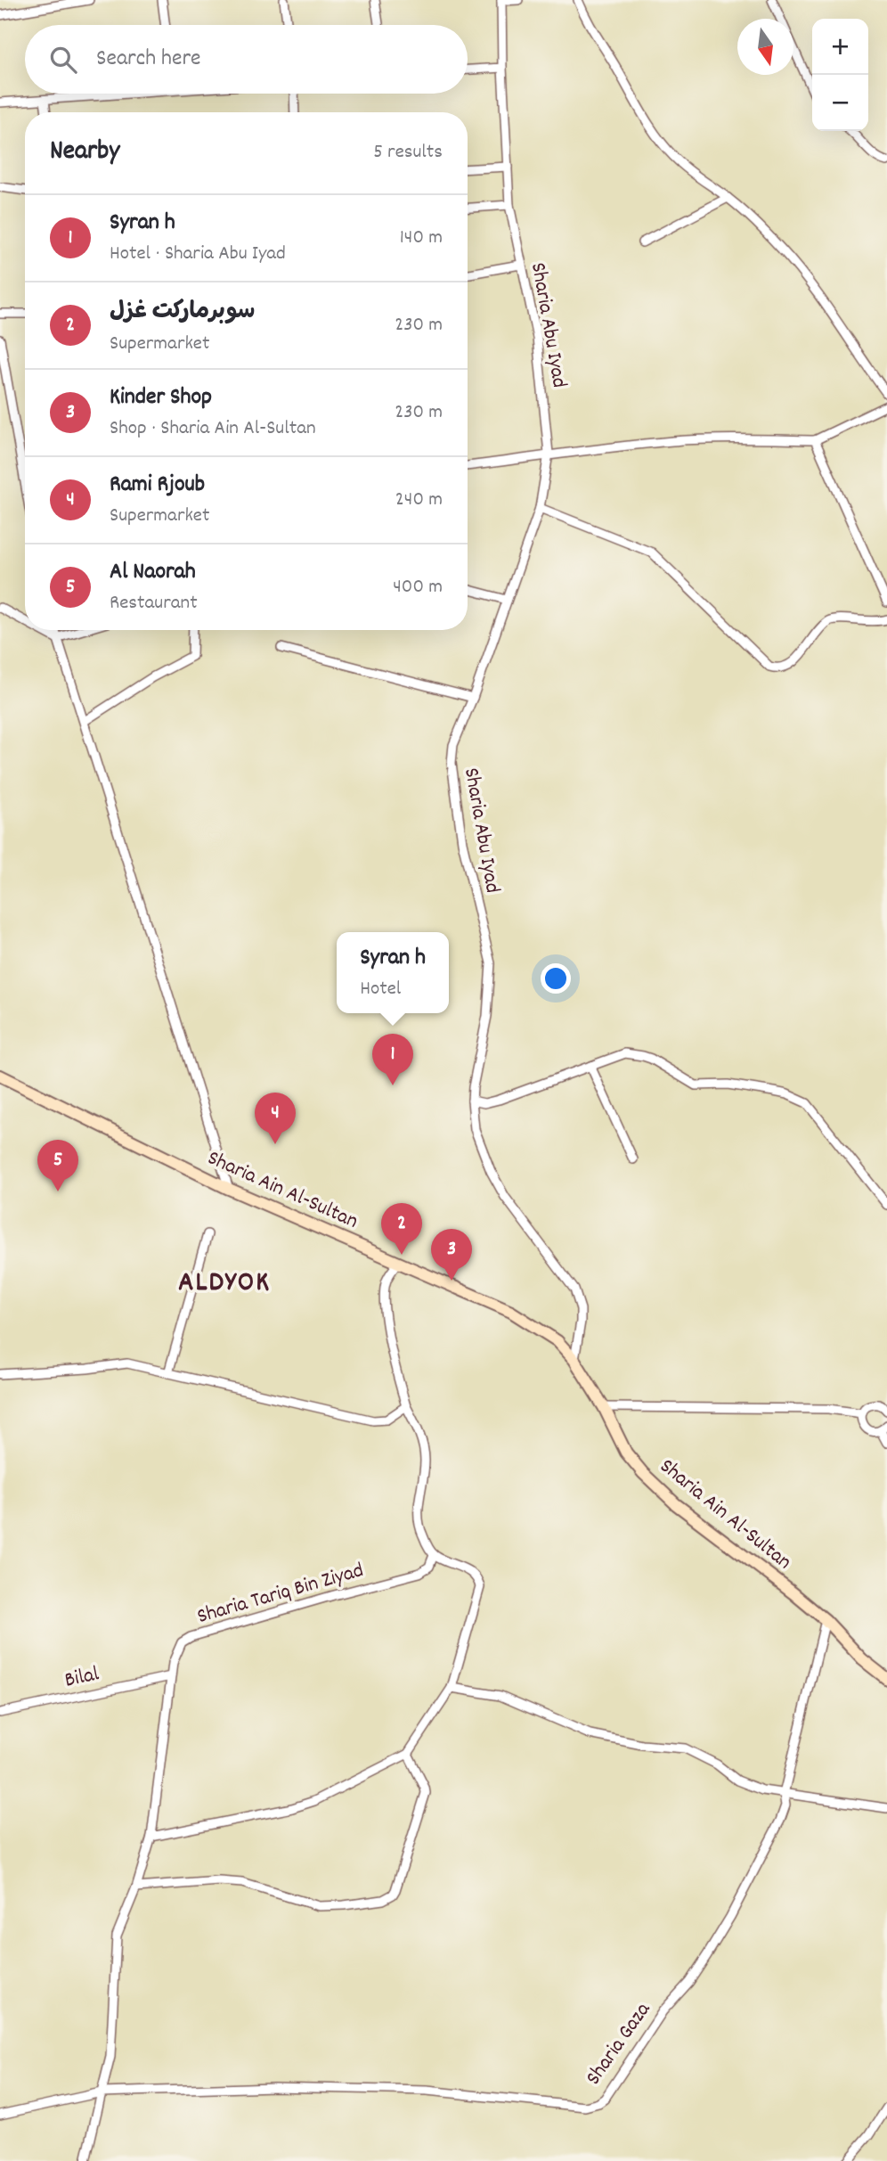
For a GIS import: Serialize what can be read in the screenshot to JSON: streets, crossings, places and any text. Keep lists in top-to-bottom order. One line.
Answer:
{"streets":{"main road":["Sharia Ain Al-Sultan"],"street":["Sharia Abu Iyad","Sharia Tariq Bin Ziyad","Bilal","Sharia Gaza"]},"crossings":[["Sharia Abu Iyad","Sharia Ain Al-Sultan"],["Sharia Ain Al-Sultan","Sharia Gaza"],["Sharia Tariq Bin Ziyad","Bilal"],["Sharia Tariq Bin Ziyad","Sharia Gaza"]],"districts":["ALDYOK"],"north":"bottom","page":{"map_buttons":["+","−"],"search":"Search here","heading":["Nearby","5 results"],"list":[{"mark":"1","name":"Syran h","note":"Hotel · Sharia Abu Iyad","value":"140 m"},{"mark":"2","name":"سوبرماركت غزل","note":"Supermarket","value":"230 m"},{"mark":"3","name":"Kinder Shop","note":"Shop · Sharia Ain Al-Sultan","value":"230 m"},{"mark":"4","name":"Rami Rjoub","note":"Supermarket","value":"240 m"},{"mark":"5","name":"Al Naorah","note":"Restaurant","value":"400 m"}],"popup":["Syran h","Hotel"],"pins":["1","4","5","2","3"]}}
